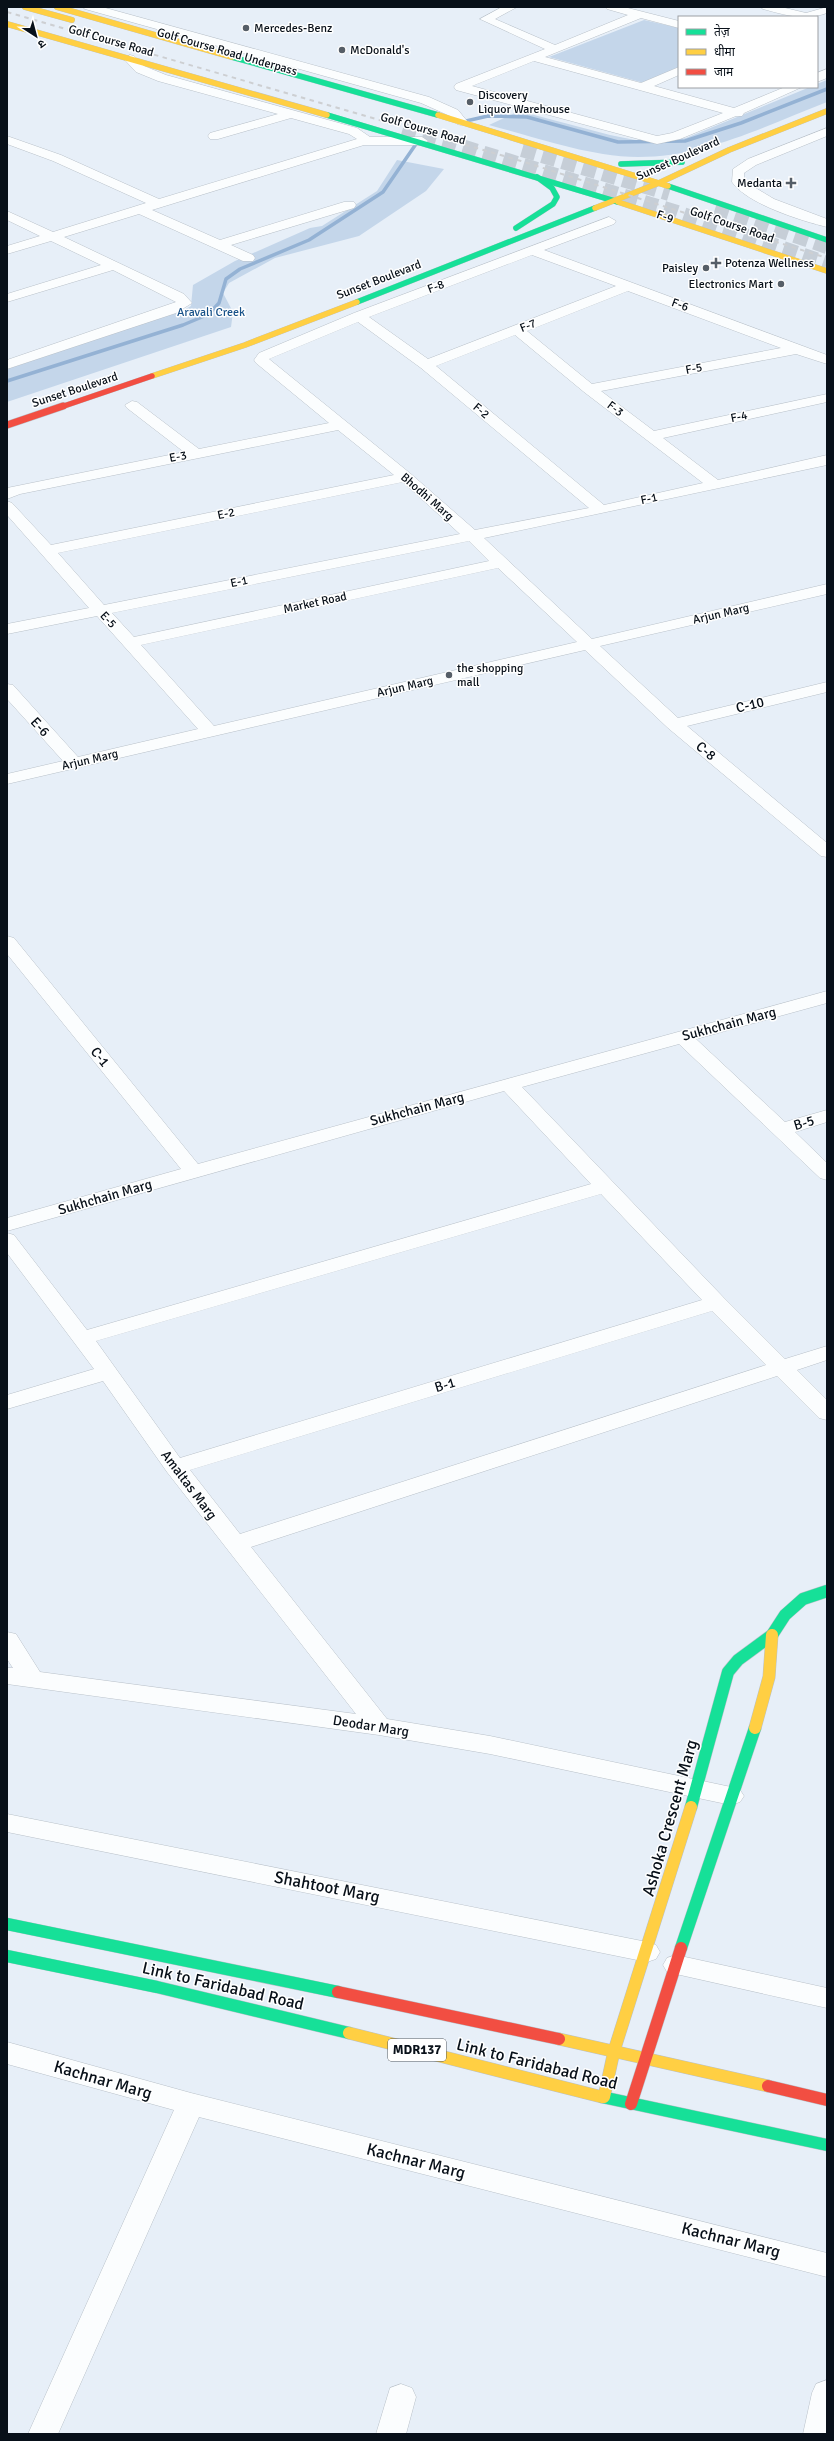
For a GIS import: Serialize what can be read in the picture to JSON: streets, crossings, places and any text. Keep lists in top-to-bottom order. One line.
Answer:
{"streets":{"main road":["Golf Course Road","Golf Course Road Underpass","Sunset Boulevard","Ashoka Crescent Marg","Link to Faridabad Road","MDR137"],"street":["F-8","F-6","F-7","F-5","F-3","F-2","F-4","E-3","Bhodhi Marg","F-1","E-2","E-1","Market Road","Arjun Marg","E-5","C-10","E-6","C-8","Sukhchain Marg","C-1","B-5","B-1","Amaltas Marg","Deodar Marg","Shahtoot Marg","Kachnar Marg"]},"crossings":[["Golf Course Road","Sunset Boulevard"],["Sunset Boulevard","F-8"],["Sunset Boulevard","F-2"],["F-8","F-6"],["F-8","F-2"],["F-8","Bhodhi Marg"],["F-6","F-7"],["F-6","F-5"],["F-7","F-3"],["F-7","F-2"],["F-5","F-3"],["F-3","F-4"],["F-3","F-1"],["F-2","F-1"],["E-3","Bhodhi Marg"],["Bhodhi Marg","F-1"],["Bhodhi Marg","E-2"],["Bhodhi Marg","E-1"],["Bhodhi Marg","Market Road"],["Bhodhi Marg","Arjun Marg"],["Bhodhi Marg","C-8"],["F-1","E-1"],["E-2","E-5"],["E-1","E-5"],["Market Road","E-5"],["Arjun Marg","E-5"],["Arjun Marg","E-6"],["Arjun Marg","C-8"],["C-10","C-8"],["Sukhchain Marg","C-1"],["B-1","Amaltas Marg"],["Amaltas Marg","Deodar Marg"],["Deodar Marg","Ashoka Crescent Marg"],["Ashoka Crescent Marg","Shahtoot Marg"],["Ashoka Crescent Marg","Link to Faridabad Road"]],"parks":["Aravali Creek"],"places":{"other":["Mercedes-Benz","McDonald's","Discovery Liquor Warehouse","Paisley","Electronics Mart","the shopping mall"],"health":["Medanta","Potenza Wellness"]},"legend":["तेज़","धीमा","जाम"],"north":"bottom right"}
